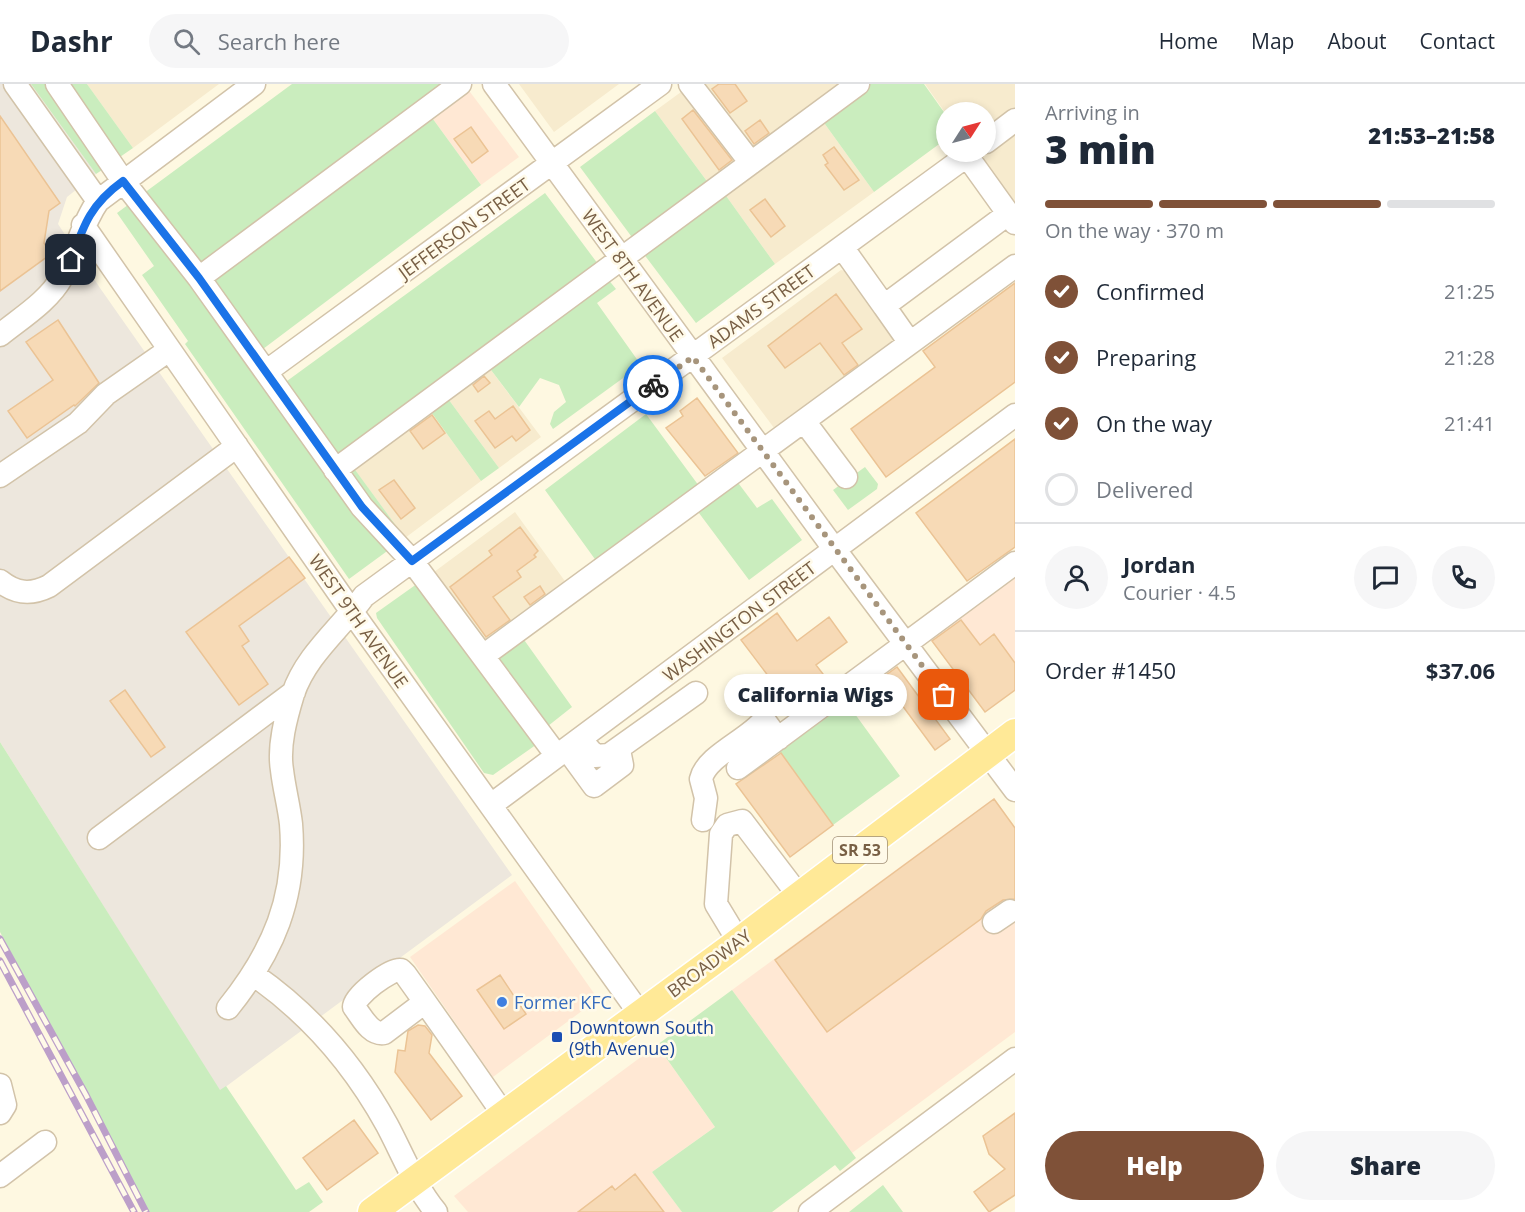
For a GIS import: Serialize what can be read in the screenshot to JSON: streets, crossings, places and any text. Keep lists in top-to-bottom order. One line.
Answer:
{"streets":{"main road":["SR 53","BROADWAY"],"street":["JEFFERSON STREET","WEST 8TH AVENUE","ADAMS STREET","WEST 9TH AVENUE","WASHINGTON STREET"]},"crossings":[["JEFFERSON STREET","WEST 8TH AVENUE"],["WEST 8TH AVENUE","ADAMS STREET"],["WEST 8TH AVENUE","WASHINGTON STREET"],["WEST 8TH AVENUE","BROADWAY"],["ADAMS STREET","WEST 9TH AVENUE"],["WEST 9TH AVENUE","WASHINGTON STREET"],["WEST 9TH AVENUE","BROADWAY"]],"places":{"other":["California Wigs","Former KFC"],"transit":["Downtown South (9th Avenue)"]},"north":"top right","page":{"header":"Dashr","search":"Search here","nav":["Home","Map","About","Contact"],"heading":["3 min","Arriving in","21:53–21:58"],"panel":["Jordan","Courier · 4.5","Order #1450","$37.06"],"bar":"On the way · 370 m","list":[["Confirmed","21:25"],["Preparing","21:28"],["On the way","21:41"],"Delivered"],"bubble":"California Wigs","buttons":["Help","Share"]}}
